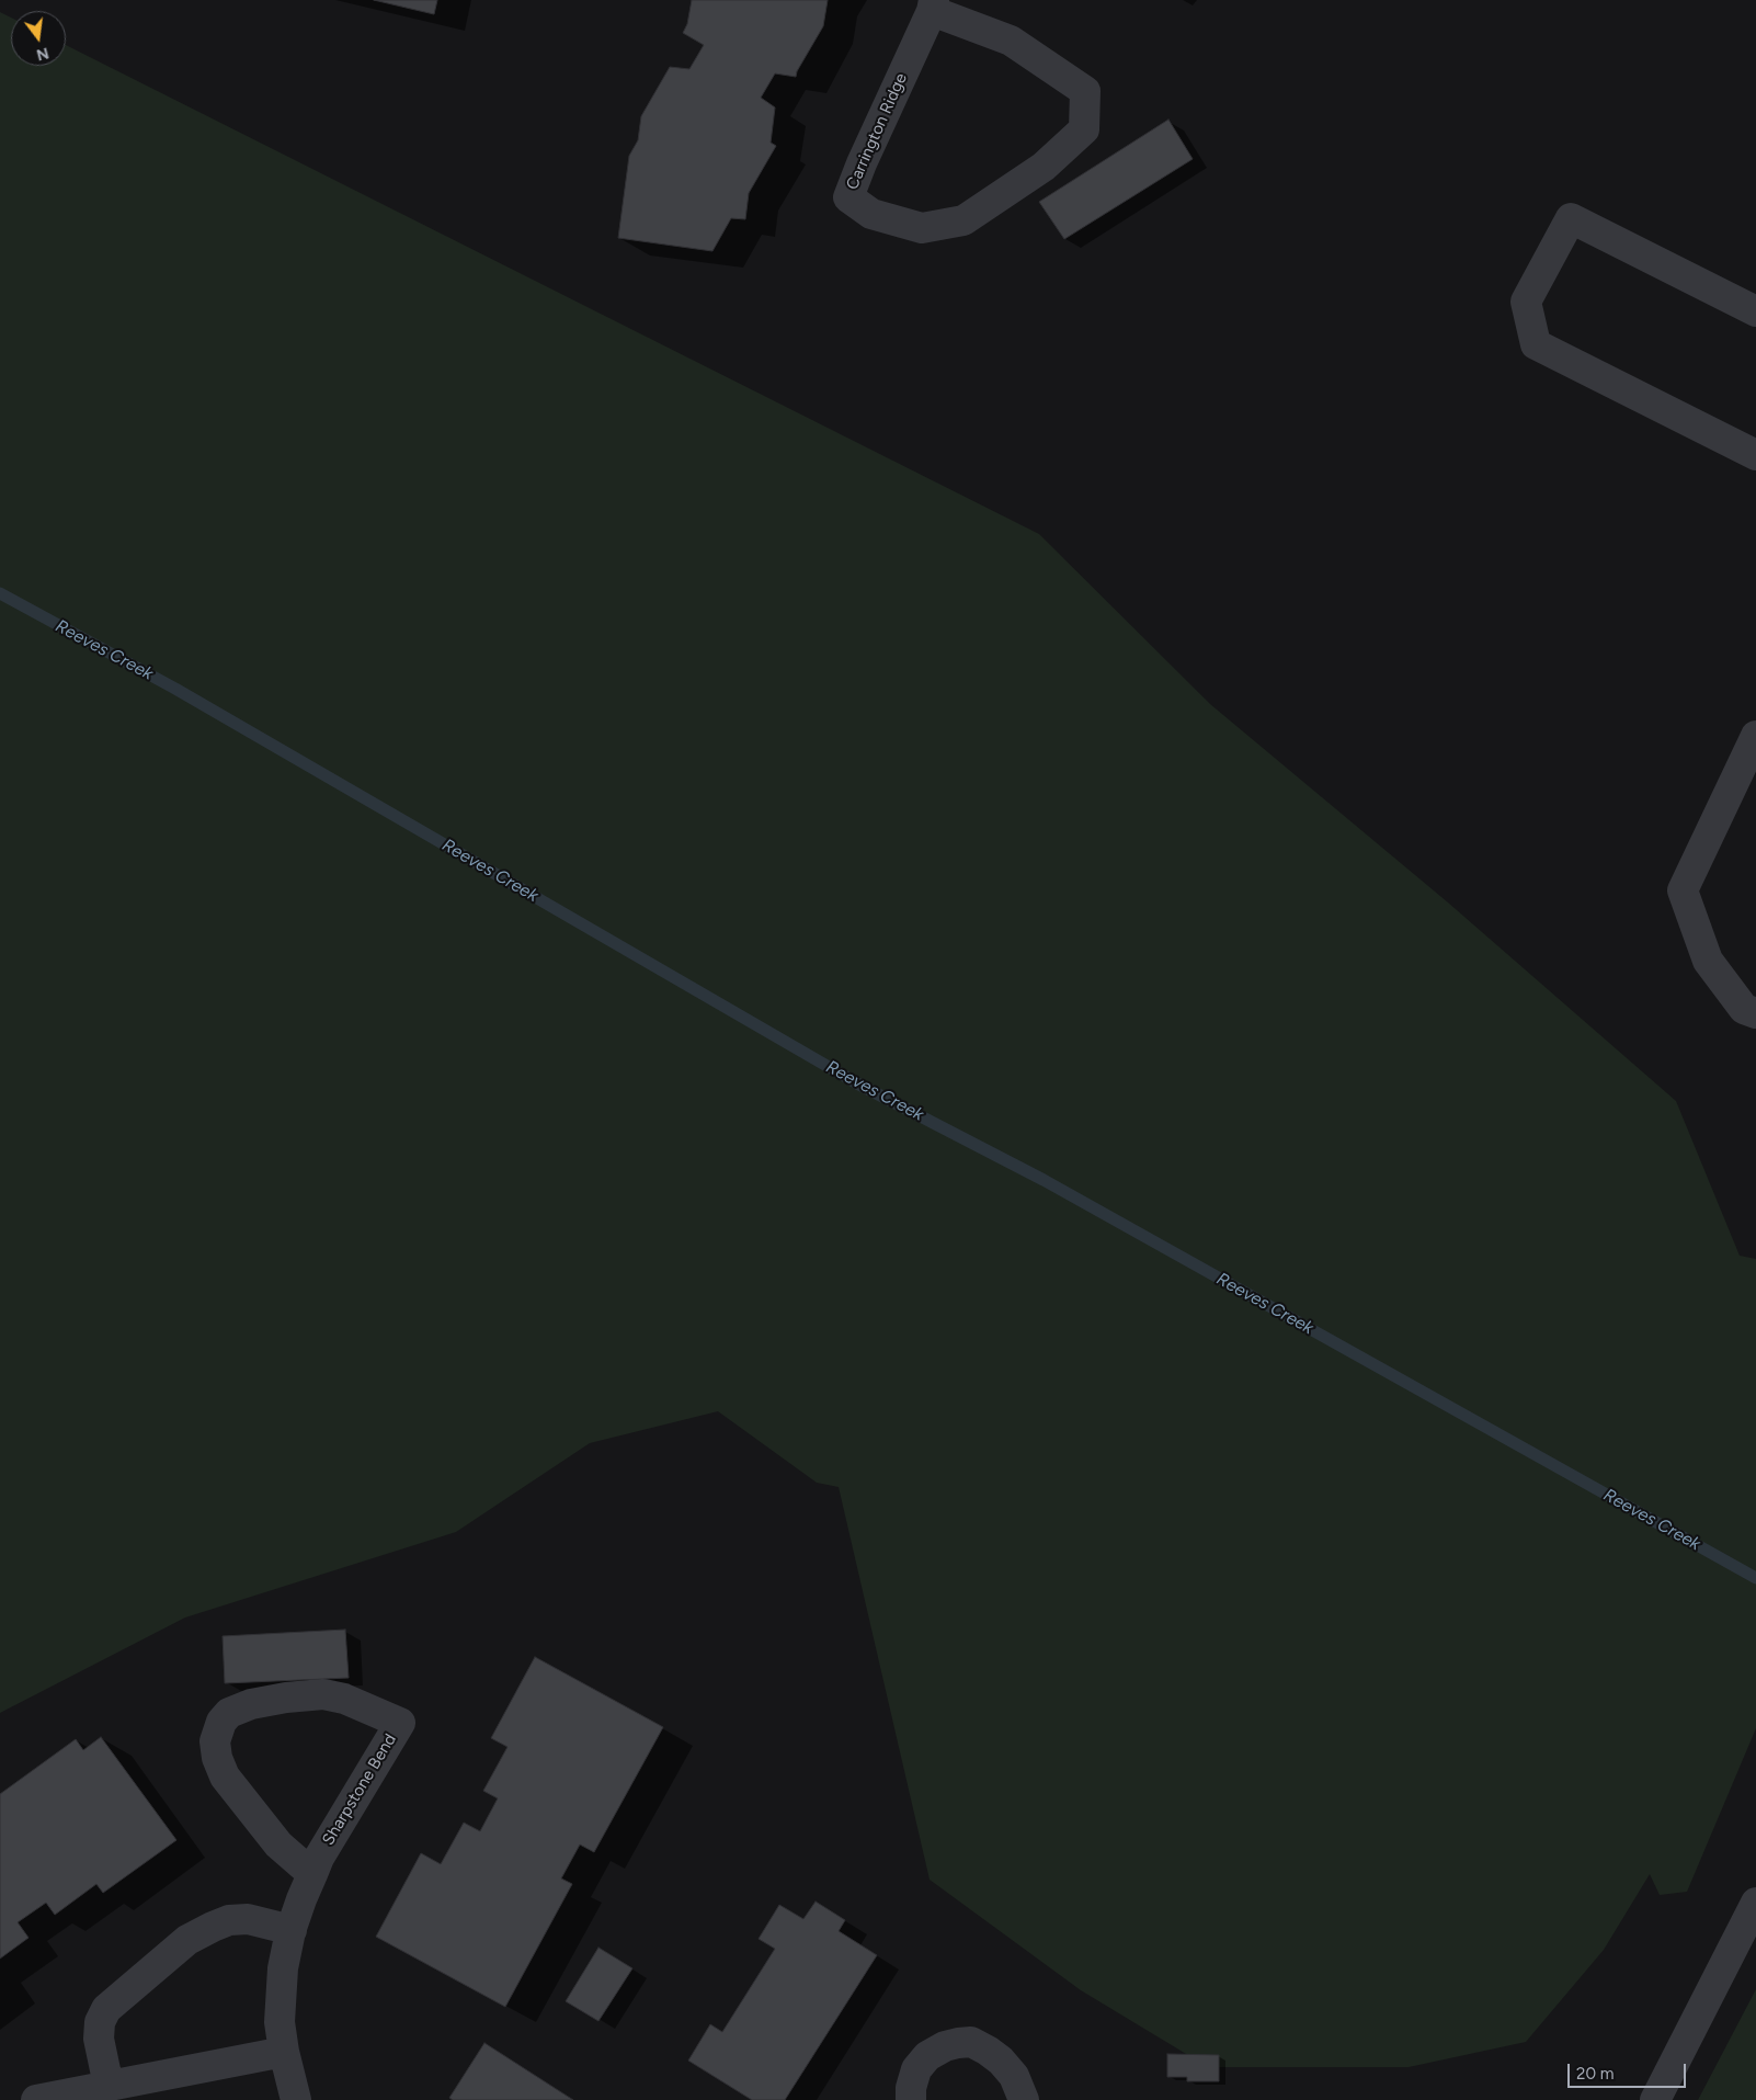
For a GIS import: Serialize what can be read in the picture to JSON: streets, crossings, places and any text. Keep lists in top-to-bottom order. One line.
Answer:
{"streets":{"street":["Carrington Ridge","Sharpstone Bend"]},"water":["Reeves Creek"],"scale_bar":"20 m","north":"bottom"}
